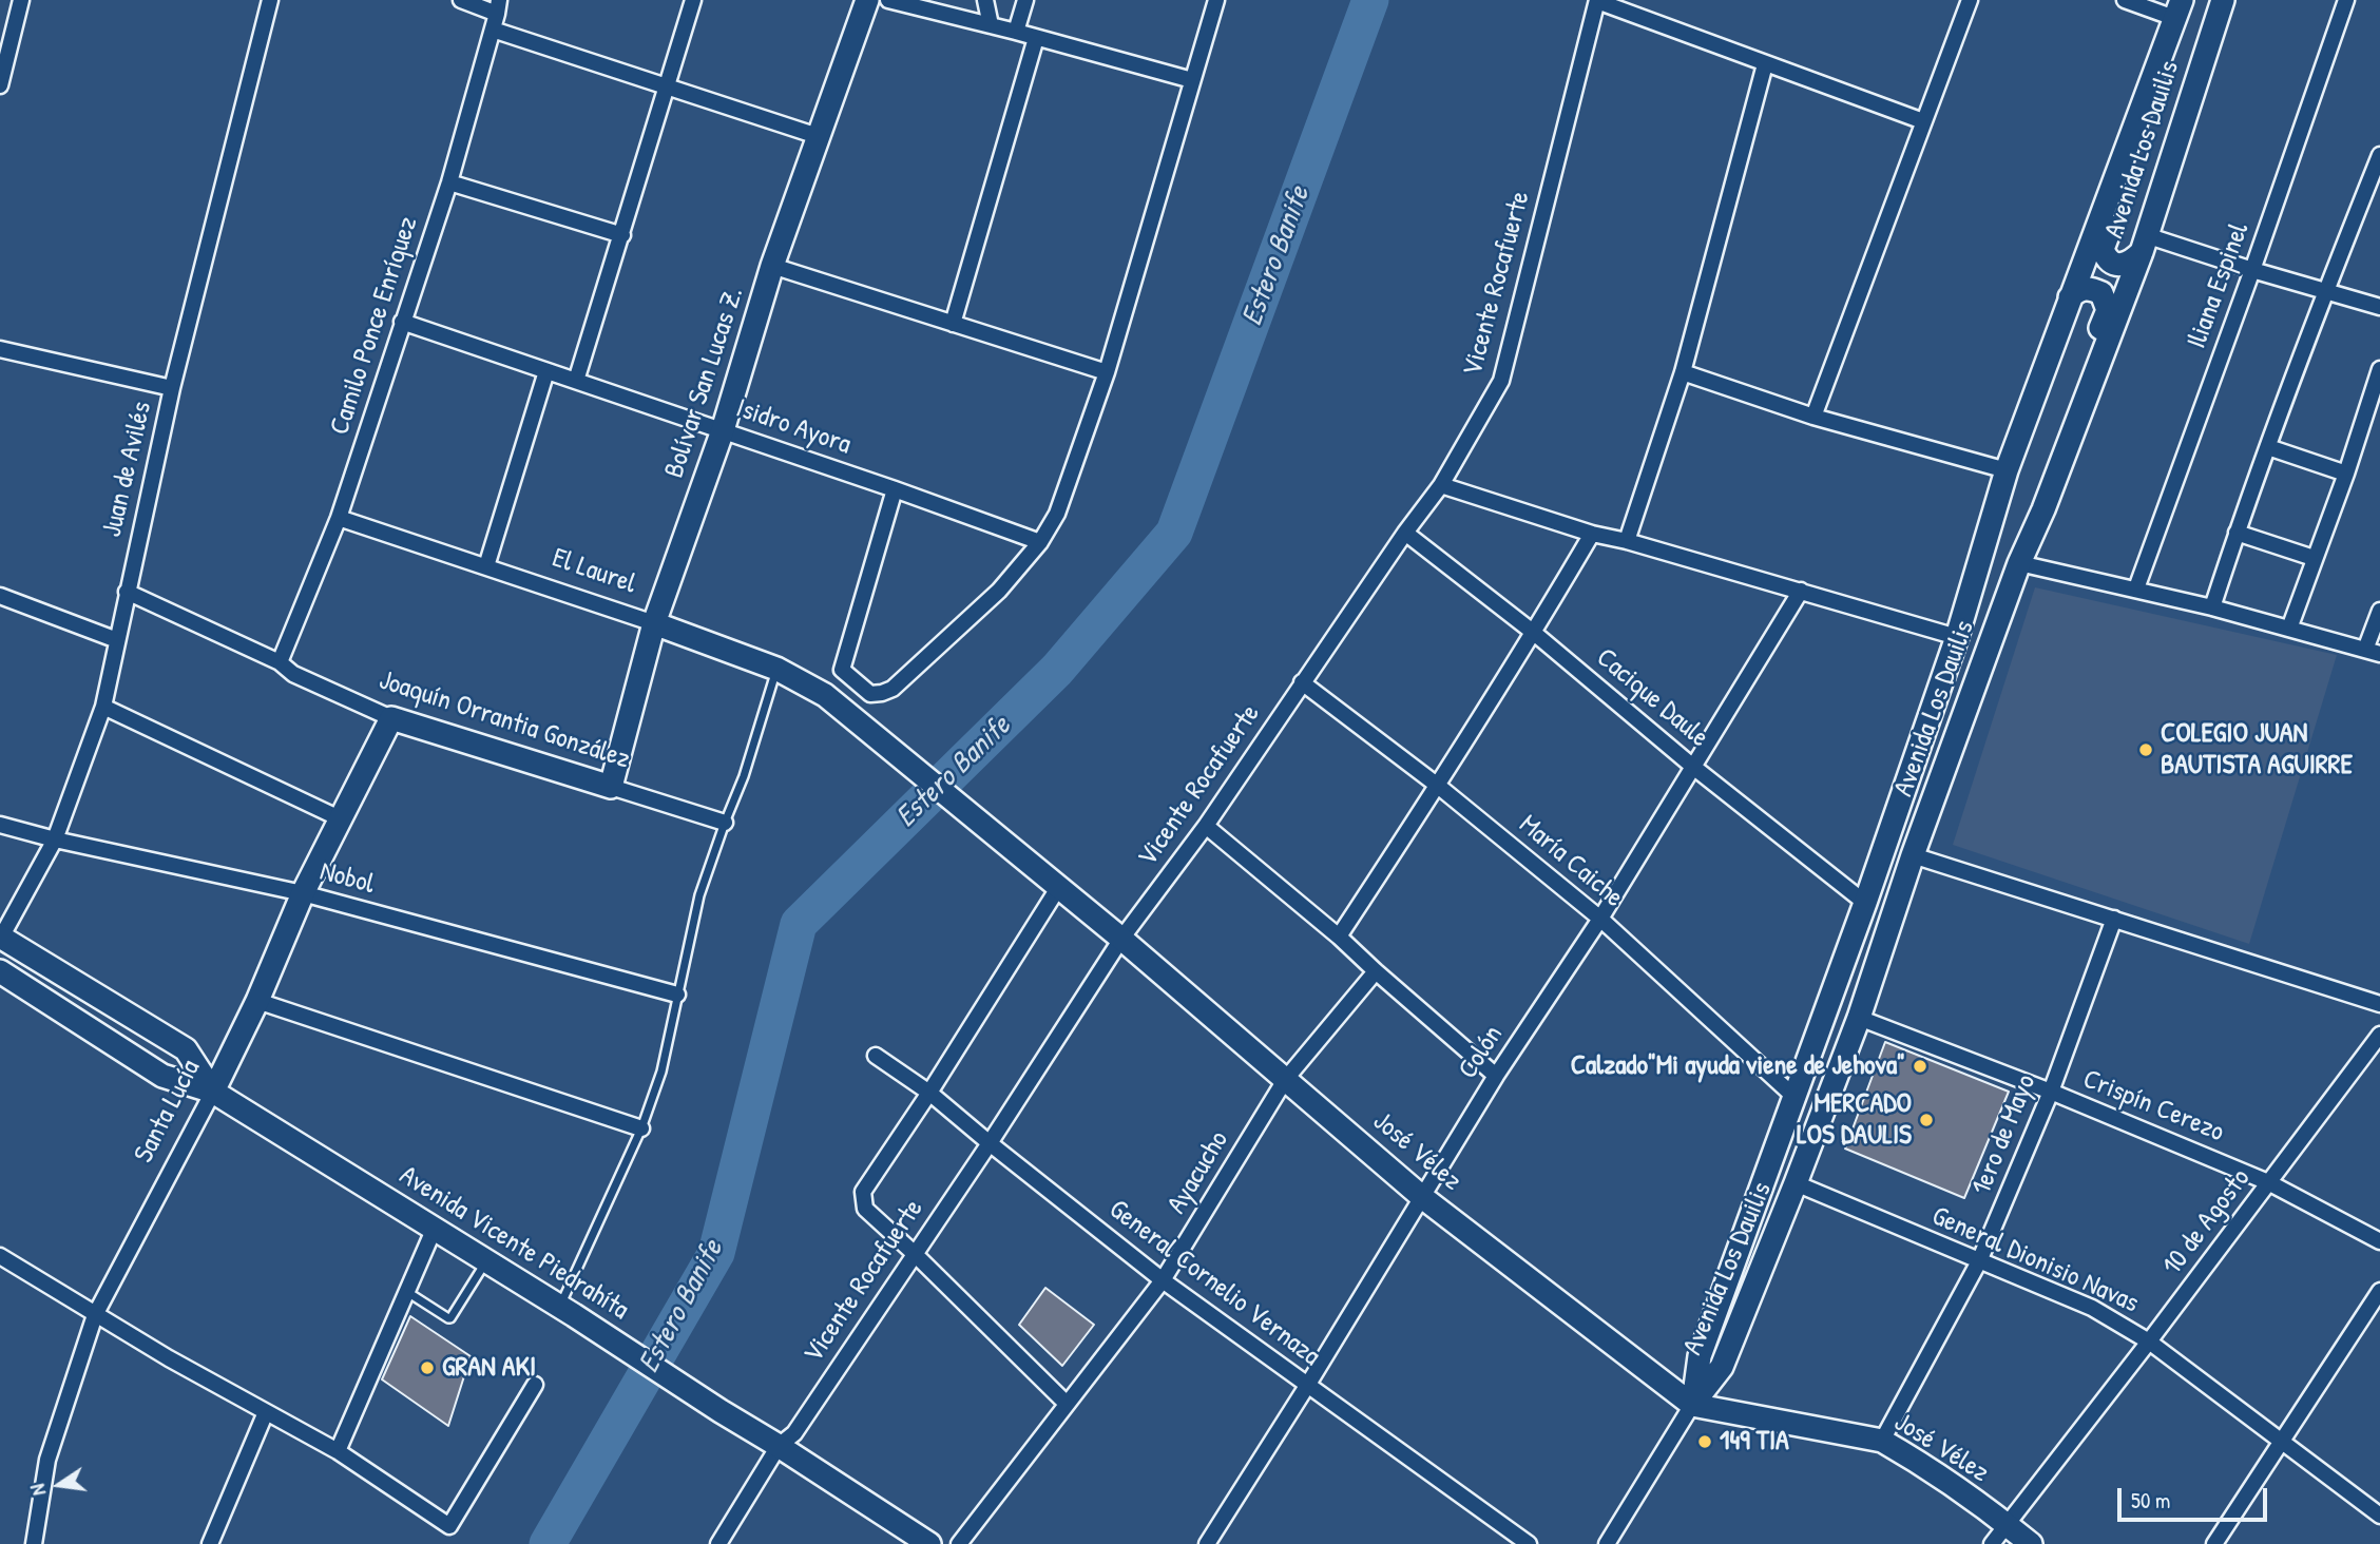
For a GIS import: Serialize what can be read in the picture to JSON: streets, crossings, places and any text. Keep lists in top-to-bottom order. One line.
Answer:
{"streets":{"street":["Avenida Los Dauilis","Vicente Rocafuerte","Iliana Espinel","Camilo Ponce Enríquez","Bolívar San Lucas Z.","Isidro Ayora","Juan de Avilés","El Laurel","Cacique Daule","Joaquín Orrantia González","María Caiche","Nobol","Colón","Crispín Cerezo","Santa Lucía","1ero de Mayo","José Vélez","Ayacucho","10 de Agosto","Avenida Vicente Piedrahíta","General Dionisio Navas","General Cornelio Vernaza"]},"crossings":[["Avenida Los Dauilis","Cacique Daule"],["Avenida Los Dauilis","María Caiche"],["Avenida Los Dauilis","Crispín Cerezo"],["Avenida Los Dauilis","José Vélez"],["Avenida Los Dauilis","General Dionisio Navas"],["Vicente Rocafuerte","Cacique Daule"],["Vicente Rocafuerte","María Caiche"],["Vicente Rocafuerte","José Vélez"],["Vicente Rocafuerte","Avenida Vicente Piedrahíta"],["Vicente Rocafuerte","General Cornelio Vernaza"],["Camilo Ponce Enríquez","Isidro Ayora"],["Camilo Ponce Enríquez","El Laurel"],["Camilo Ponce Enríquez","Joaquín Orrantia González"],["Bolívar San Lucas Z.","Isidro Ayora"],["Bolívar San Lucas Z.","El Laurel"],["Bolívar San Lucas Z.","Joaquín Orrantia González"],["Juan de Avilés","Joaquín Orrantia González"],["Juan de Avilés","Nobol"],["Juan de Avilés","Avenida Vicente Piedrahíta"],["El Laurel","José Vélez"],["Cacique Daule","Colón"],["Joaquín Orrantia González","Santa Lucía"],["María Caiche","Colón"],["Nobol","Santa Lucía"],["Colón","José Vélez"],["Colón","General Cornelio Vernaza"],["Crispín Cerezo","1ero de Mayo"],["Crispín Cerezo","10 de Agosto"],["Santa Lucía","Avenida Vicente Piedrahíta"],["1ero de Mayo","José Vélez"],["1ero de Mayo","General Dionisio Navas"],["José Vélez","Ayacucho"],["José Vélez","10 de Agosto"],["Ayacucho","General Cornelio Vernaza"],["10 de Agosto","General Dionisio Navas"]],"water":["Estero Banife"],"places":["COLEGIO JUAN BAUTISTA AGUIRRE","Calzado\"Mi ayuda viene de Jehova\"","MERCADO LOS DAULIS","GRAN AKI","149 TIA"],"scale_bar":"50 m","north":"left"}
